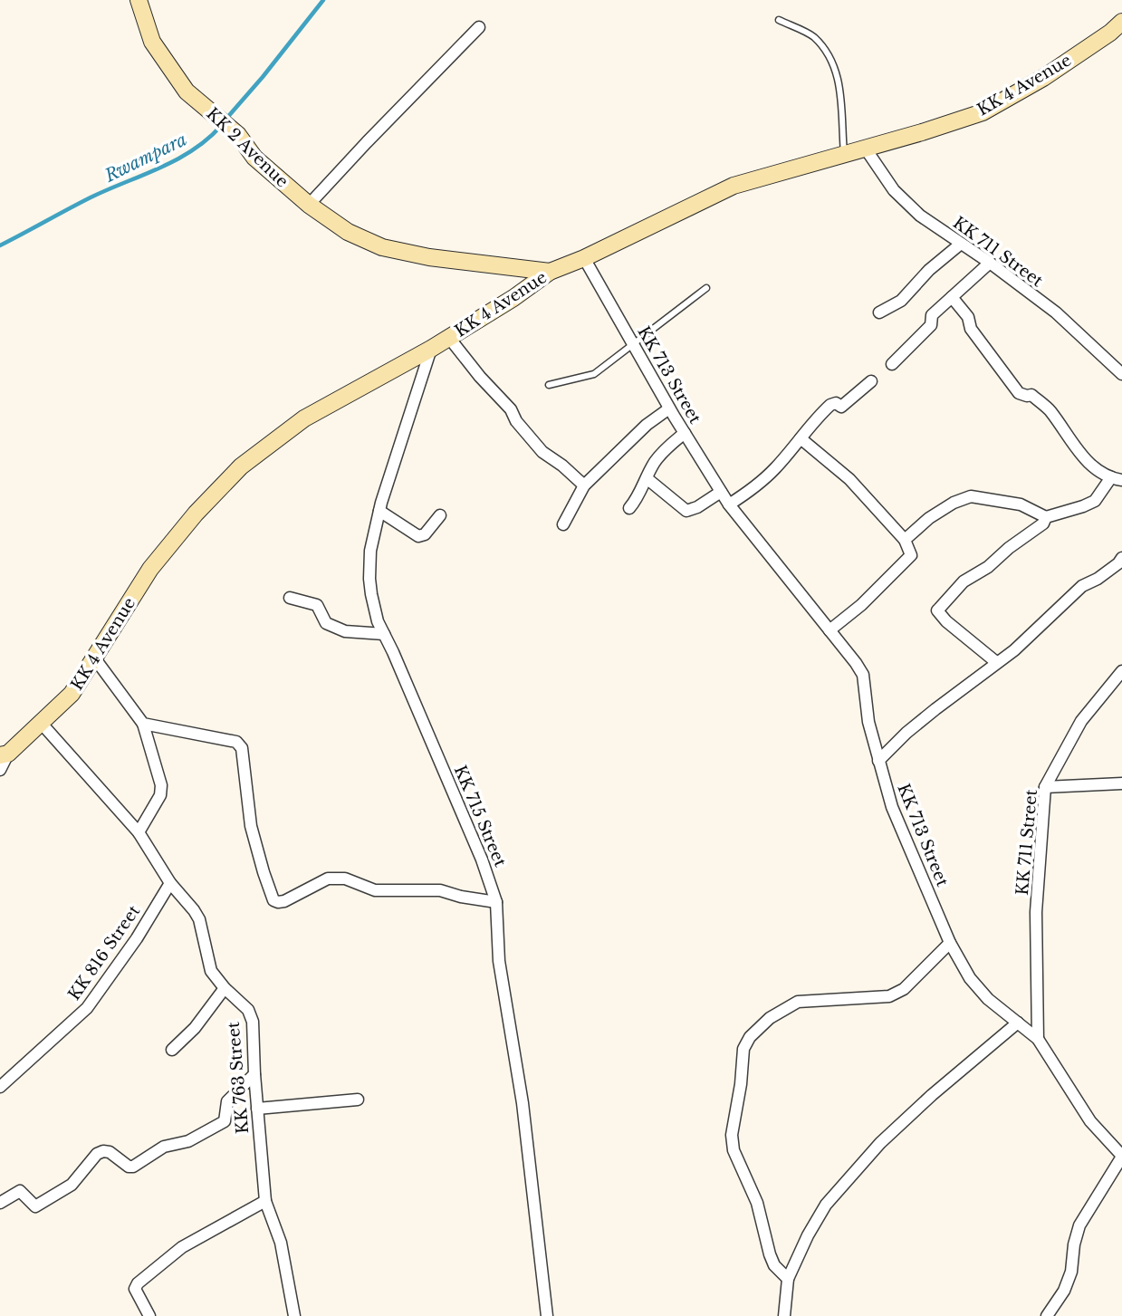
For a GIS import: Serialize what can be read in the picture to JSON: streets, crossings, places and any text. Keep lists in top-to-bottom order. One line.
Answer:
{"streets":{"main road":["KK 4 Avenue","KK 2 Avenue"],"street":["KK 711 Street","KK 713 Street","KK 715 Street","KK 816 Street","KK 763 Street"]},"crossings":[["KK 4 Avenue","KK 2 Avenue"],["KK 4 Avenue","KK 711 Street"],["KK 4 Avenue","KK 713 Street"],["KK 4 Avenue","KK 715 Street"],["KK 4 Avenue","KK 763 Street"],["KK 711 Street","KK 713 Street"],["KK 816 Street","KK 763 Street"]],"water":["Rwampara"]}
